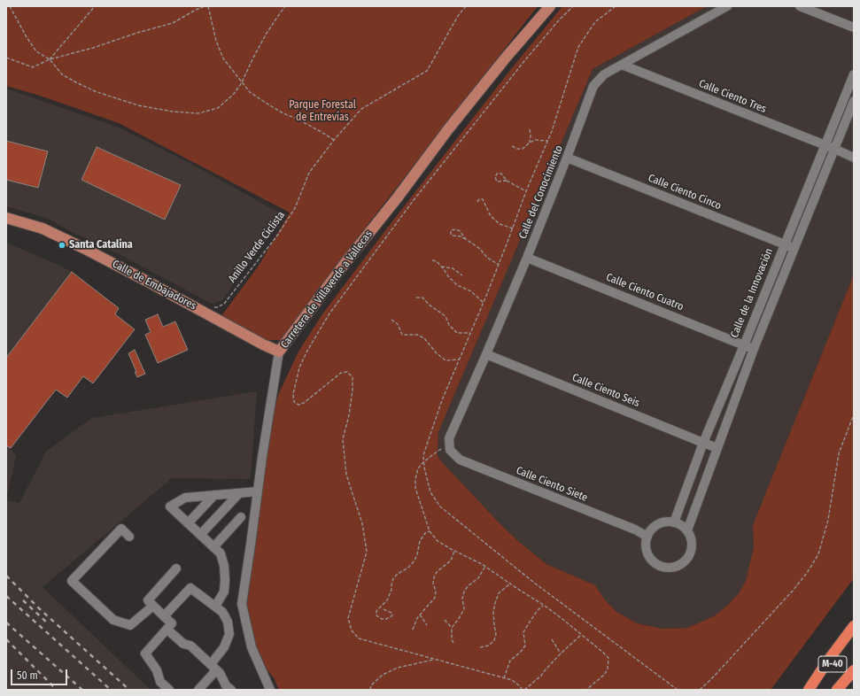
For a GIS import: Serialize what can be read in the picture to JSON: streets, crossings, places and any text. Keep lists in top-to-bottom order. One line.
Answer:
{"streets":{"highway":["M-40"],"main road":["Calle de Embajadores","Carretera de Villaverde a Vallecas"],"street":["Calle Ciento Tres","Calle del Conocimiento","Calle Ciento Cinco","Calle Ciento Cuatro","Calle de la Innovación","Calle Ciento Seis","Calle Ciento Siete"],"path":["Anillo Verde Ciclista"]},"crossings":[["Calle Ciento Tres","Calle del Conocimiento"],["Calle Ciento Tres","Calle de la Innovación"],["Calle del Conocimiento","Calle Ciento Cinco"],["Calle del Conocimiento","Calle Ciento Cuatro"],["Calle del Conocimiento","Calle Ciento Seis"],["Calle del Conocimiento","Calle Ciento Siete"],["Calle Ciento Cinco","Calle de la Innovación"],["Calle de Embajadores","Carretera de Villaverde a Vallecas"],["Calle Ciento Cuatro","Calle de la Innovación"],["Calle de la Innovación","Calle Ciento Seis"],["Calle de la Innovación","Calle Ciento Siete"]],"parks":["Parque Forestal de Entrevías"],"places":["Santa Catalina"],"scale_bar":"50 m"}
